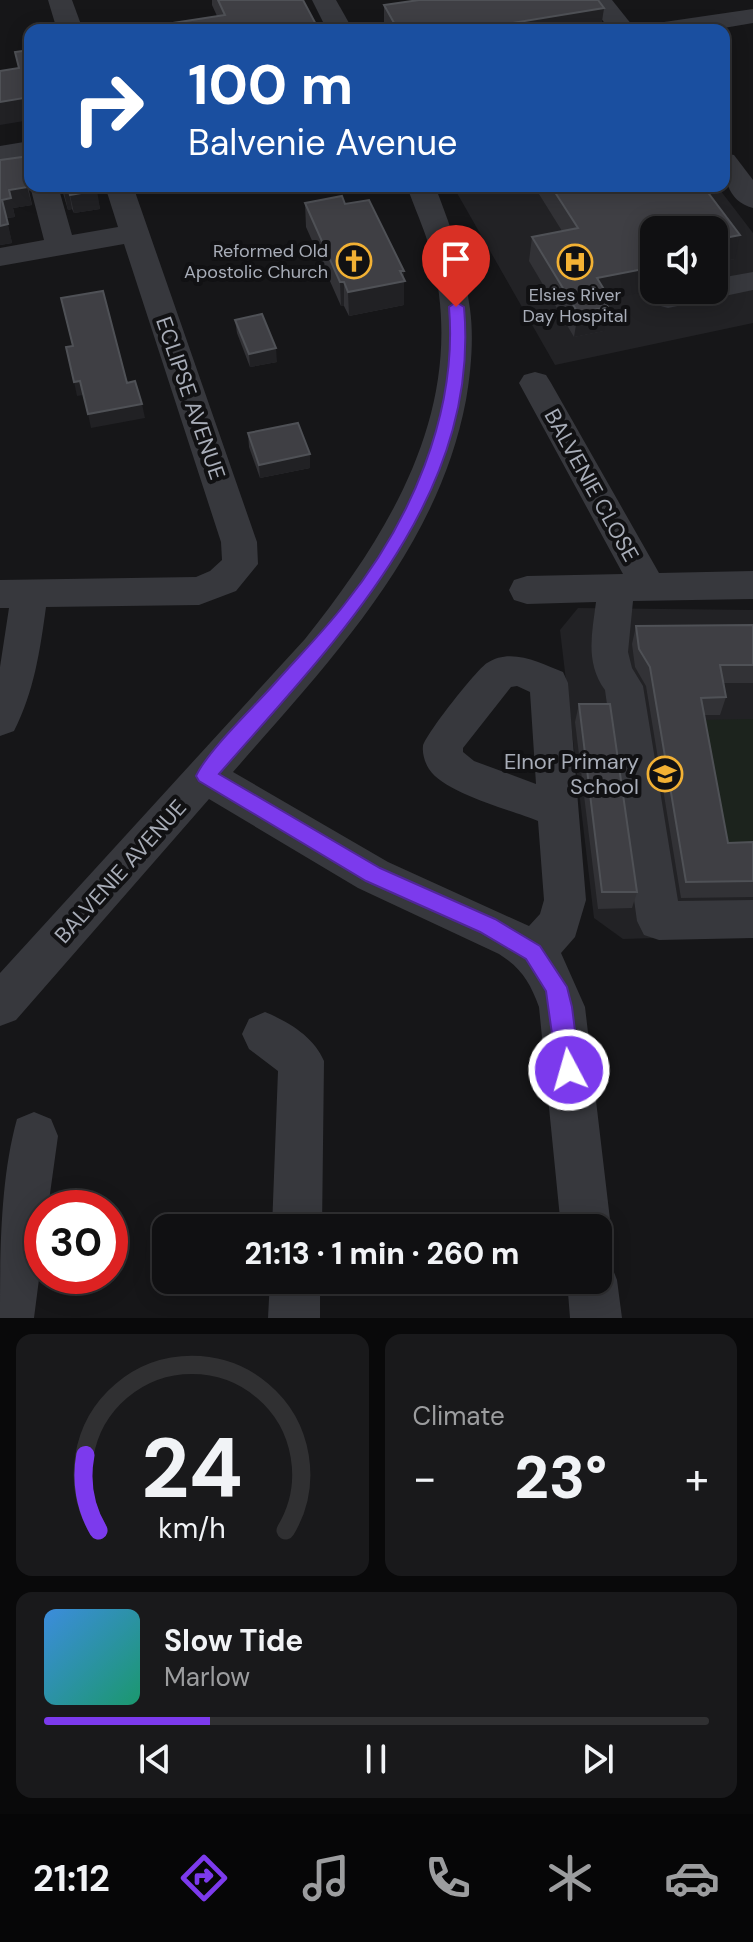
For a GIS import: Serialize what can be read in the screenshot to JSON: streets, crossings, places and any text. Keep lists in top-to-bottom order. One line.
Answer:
{"streets":{"street":["ECLIPSE AVENUE","BALVENIE CLOSE","BALVENIE AVENUE"]},"places":{"church":["Reformed Old Apostolic Church"],"hospital":["Elsies River Day Hospital"],"school or university":["Elnor Primary School"]},"page":{"turn":["100 m","Balvenie Avenue"],"limit":"30","trip":"21:13 · 1 min · 260 m","tile":"Climate","heat":["−","23°","+"],"song":["Slow Tide","Marlow"],"tabs":"21:12","gauge":["24","km/h"]}}
